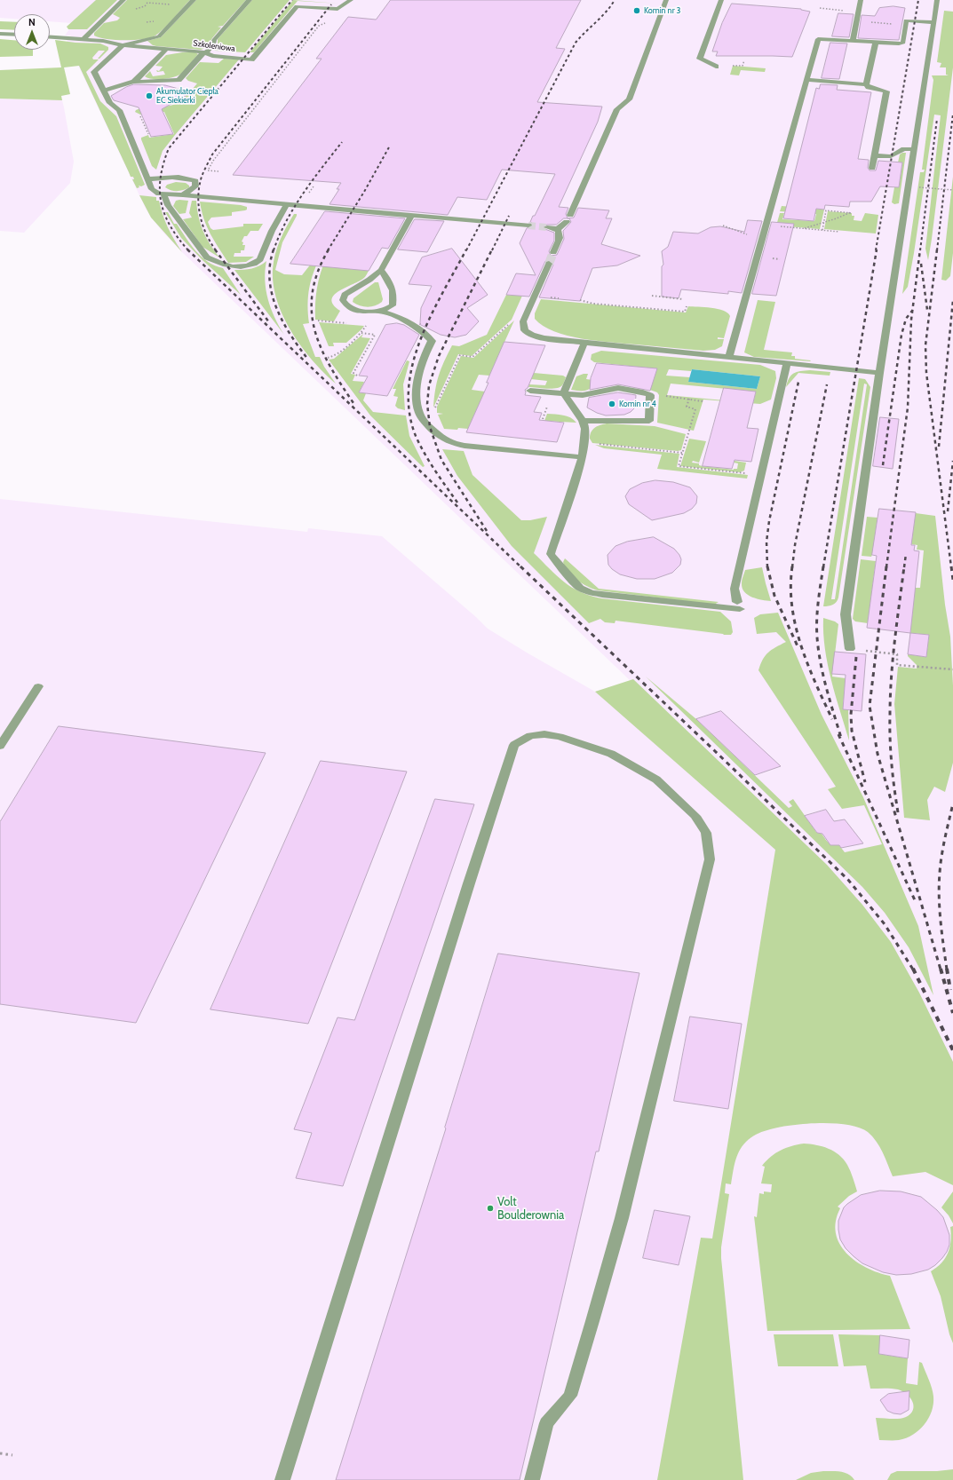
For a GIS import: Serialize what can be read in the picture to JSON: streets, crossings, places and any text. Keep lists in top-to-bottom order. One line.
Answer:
{"streets":{"lane":["Szkoleniowa"]},"places":["Komin nr 3","Akumulator Ciepła EC Siekierki","Komin nr 4","Volt Boulderownia"],"north":"top"}
